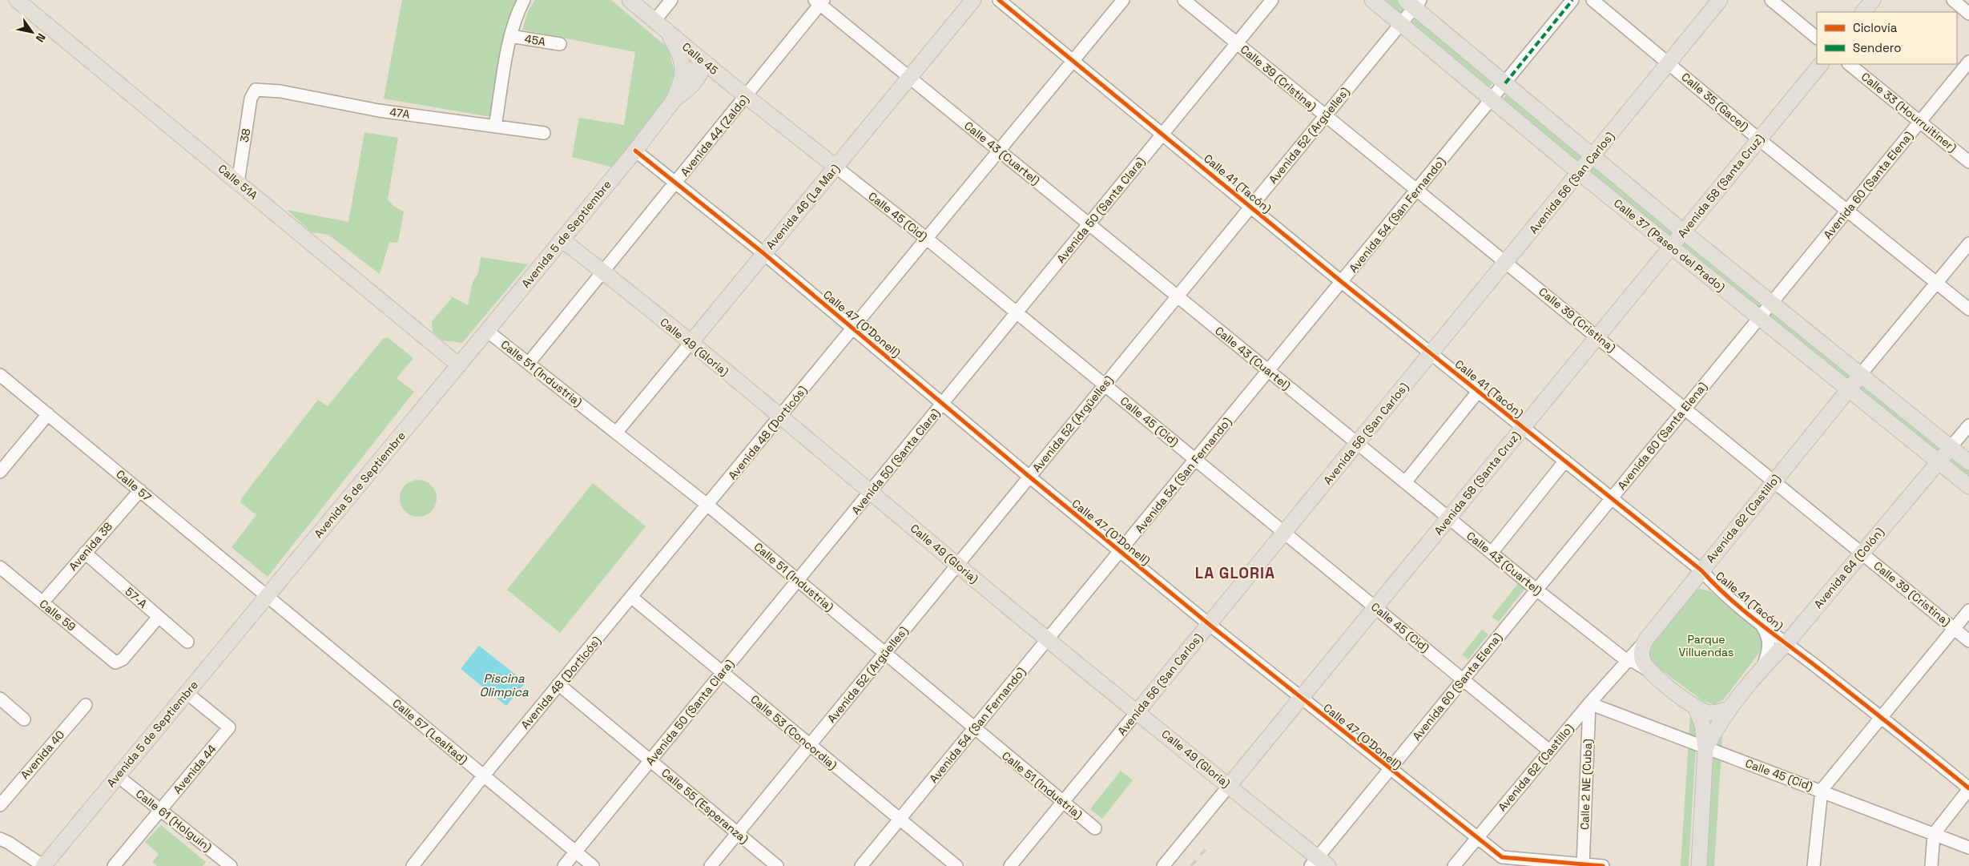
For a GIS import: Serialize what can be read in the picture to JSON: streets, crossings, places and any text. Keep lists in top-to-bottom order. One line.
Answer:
{"streets":{"main road":["Calle 45","Calle 43 (Cuartel)","Calle 51A","Avenida 56 (San Carlos)","Avenida 58 (Santa Cruz)","Avenida 46 (La Mar)","Calle 45 (Cid)","Avenida 5 de Septiembre","Calle 37 (Paseo del Prado)","Calle 49 (Gloria)","Avenida 62 (Castillo)","Avenida 64 (Colón)"],"street":["45A","Calle 39 (Cristina)","Calle 35 (Gacel)","Calle 33 (Hourruitiner)","47A","38","Avenida 44 (Zaldo)","Avenida 52 (Argüelles)","Calle 41 (Tacón)","Avenida 60 (Santa Elena)","Avenida 50 (Santa Clara)","Avenida 54 (San Fernando)","Calle 47 (O'Donell)","Calle 51 (Industria)","Avenida 48 (Dorticós)","Calle 57","Avenida 38","57-A","Calle 59","Calle 57 (Lealtad)","Calle 53 (Concordia)","Avenida 40","Avenida 44","Calle 2 NE (Cuba)","Calle 55 (Esperanza)","Calle 61 (Holguín)"]},"crossings":[["Calle 45","Avenida 44 (Zaldo)"],["Calle 45","Calle 45 (Cid)"],["Calle 45","Avenida 5 de Septiembre"],["Calle 39 (Cristina)","Avenida 52 (Argüelles)"],["Calle 39 (Cristina)","Avenida 56 (San Carlos)"],["Calle 39 (Cristina)","Avenida 60 (Santa Elena)"],["Calle 39 (Cristina)","Avenida 58 (Santa Cruz)"],["Calle 39 (Cristina)","Avenida 50 (Santa Clara)"],["Calle 39 (Cristina)","Avenida 54 (San Fernando)"],["Calle 39 (Cristina)","Avenida 62 (Castillo)"],["Calle 39 (Cristina)","Avenida 64 (Colón)"],["Calle 35 (Gacel)","Avenida 56 (San Carlos)"],["Calle 35 (Gacel)","Avenida 60 (Santa Elena)"],["Calle 35 (Gacel)","Avenida 58 (Santa Cruz)"],["Calle 35 (Gacel)","Avenida 62 (Castillo)"],["Calle 33 (Hourruitiner)","Avenida 60 (Santa Elena)"],["47A","38"],["38","Calle 51A"],["Avenida 44 (Zaldo)","Calle 43 (Cuartel)"],["Avenida 44 (Zaldo)","Calle 45 (Cid)"],["Avenida 44 (Zaldo)","Calle 47 (O'Donell)"],["Avenida 44 (Zaldo)","Calle 49 (Gloria)"],["Avenida 44 (Zaldo)","Calle 51 (Industria)"],["Avenida 52 (Argüelles)","Calle 43 (Cuartel)"],["Avenida 52 (Argüelles)","Calle 41 (Tacón)"],["Avenida 52 (Argüelles)","Calle 45 (Cid)"],["Avenida 52 (Argüelles)","Calle 37 (Paseo del Prado)"],["Avenida 52 (Argüelles)","Calle 47 (O'Donell)"],["Avenida 52 (Argüelles)","Calle 49 (Gloria)"],["Avenida 52 (Argüelles)","Calle 51 (Industria)"],["Avenida 52 (Argüelles)","Calle 53 (Concordia)"],["Avenida 52 (Argüelles)","Calle 55 (Esperanza)"],["Calle 43 (Cuartel)","Avenida 56 (San Carlos)"],["Calle 43 (Cuartel)","Calle 41 (Tacón)"],["Calle 43 (Cuartel)","Avenida 60 (Santa Elena)"],["Calle 43 (Cuartel)","Avenida 58 (Santa Cruz)"],["Calle 43 (Cuartel)","Avenida 46 (La Mar)"],["Calle 43 (Cuartel)","Avenida 50 (Santa Clara)"],["Calle 43 (Cuartel)","Avenida 54 (San Fernando)"],["Calle 43 (Cuartel)","Avenida 48 (Dorticós)"],["Calle 43 (Cuartel)","Avenida 62 (Castillo)"],["Calle 43 (Cuartel)","Avenida 64 (Colón)"],["Calle 51A","Avenida 5 de Septiembre"],["Avenida 56 (San Carlos)","Calle 41 (Tacón)"],["Avenida 56 (San Carlos)","Calle 45 (Cid)"],["Avenida 56 (San Carlos)","Calle 37 (Paseo del Prado)"],["Avenida 56 (San Carlos)","Calle 47 (O'Donell)"],["Avenida 56 (San Carlos)","Calle 49 (Gloria)"],["Avenida 56 (San Carlos)","Calle 51 (Industria)"],["Calle 41 (Tacón)","Avenida 60 (Santa Elena)"],["Calle 41 (Tacón)","Avenida 58 (Santa Cruz)"],["Calle 41 (Tacón)","Avenida 50 (Santa Clara)"],["Calle 41 (Tacón)","Avenida 54 (San Fernando)"],["Calle 41 (Tacón)","Avenida 48 (Dorticós)"],["Calle 41 (Tacón)","Avenida 62 (Castillo)"],["Calle 41 (Tacón)","Avenida 64 (Colón)"],["Avenida 60 (Santa Elena)","Calle 45 (Cid)"],["Avenida 60 (Santa Elena)","Calle 37 (Paseo del Prado)"],["Avenida 60 (Santa Elena)","Calle 47 (O'Donell)"],["Avenida 60 (Santa Elena)","Calle 49 (Gloria)"],["Avenida 58 (Santa Cruz)","Calle 45 (Cid)"],["Avenida 58 (Santa Cruz)","Calle 37 (Paseo del Prado)"],["Avenida 58 (Santa Cruz)","Calle 47 (O'Donell)"],["Avenida 58 (Santa Cruz)","Calle 49 (Gloria)"],["Avenida 46 (La Mar)","Calle 45 (Cid)"],["Avenida 46 (La Mar)","Calle 47 (O'Donell)"],["Avenida 46 (La Mar)","Calle 49 (Gloria)"],["Avenida 46 (La Mar)","Calle 51 (Industria)"],["Avenida 50 (Santa Clara)","Calle 45 (Cid)"],["Avenida 50 (Santa Clara)","Calle 47 (O'Donell)"],["Avenida 50 (Santa Clara)","Calle 49 (Gloria)"],["Avenida 50 (Santa Clara)","Calle 51 (Industria)"],["Avenida 50 (Santa Clara)","Calle 57 (Lealtad)"],["Avenida 50 (Santa Clara)","Calle 53 (Concordia)"],["Avenida 50 (Santa Clara)","Calle 55 (Esperanza)"],["Avenida 54 (San Fernando)","Calle 45 (Cid)"],["Avenida 54 (San Fernando)","Calle 37 (Paseo del Prado)"],["Avenida 54 (San Fernando)","Calle 47 (O'Donell)"],["Avenida 54 (San Fernando)","Calle 49 (Gloria)"],["Avenida 54 (San Fernando)","Calle 51 (Industria)"],["Avenida 54 (San Fernando)","Calle 53 (Concordia)"],["Calle 45 (Cid)","Avenida 48 (Dorticós)"],["Calle 45 (Cid)","Avenida 62 (Castillo)"],["Calle 45 (Cid)","Avenida 64 (Colón)"],["Calle 45 (Cid)","Calle 2 NE (Cuba)"],["Avenida 5 de Septiembre","Calle 47 (O'Donell)"],["Avenida 5 de Septiembre","Calle 49 (Gloria)"],["Avenida 5 de Septiembre","Calle 51 (Industria)"],["Avenida 5 de Septiembre","Calle 57"],["Avenida 5 de Septiembre","Calle 57 (Lealtad)"],["Avenida 5 de Septiembre","Avenida 44"],["Avenida 5 de Septiembre","Calle 61 (Holguín)"],["Calle 37 (Paseo del Prado)","Avenida 62 (Castillo)"],["Calle 37 (Paseo del Prado)","Avenida 64 (Colón)"],["Calle 47 (O'Donell)","Avenida 48 (Dorticós)"],["Calle 47 (O'Donell)","Avenida 62 (Castillo)"],["Calle 47 (O'Donell)","Calle 2 NE (Cuba)"],["Calle 49 (Gloria)","Avenida 48 (Dorticós)"],["Calle 51 (Industria)","Avenida 48 (Dorticós)"],["Avenida 48 (Dorticós)","Calle 57 (Lealtad)"],["Avenida 48 (Dorticós)","Calle 53 (Concordia)"],["Avenida 48 (Dorticós)","Calle 55 (Esperanza)"],["Calle 57","Avenida 38"],["Calle 57","Calle 57 (Lealtad)"],["Avenida 62 (Castillo)","Avenida 64 (Colón)"],["Avenida 62 (Castillo)","Calle 2 NE (Cuba)"],["Avenida 38","57-A"],["Avenida 38","Calle 59"],["57-A","Calle 59"],["Avenida 44","Calle 61 (Holguín)"]],"districts":["LA GLORIA"],"water":["Piscina Olimpica"],"parks":["Parque Villuendas"],"legend":["Ciclovía","Sendero"],"north":"bottom right"}
